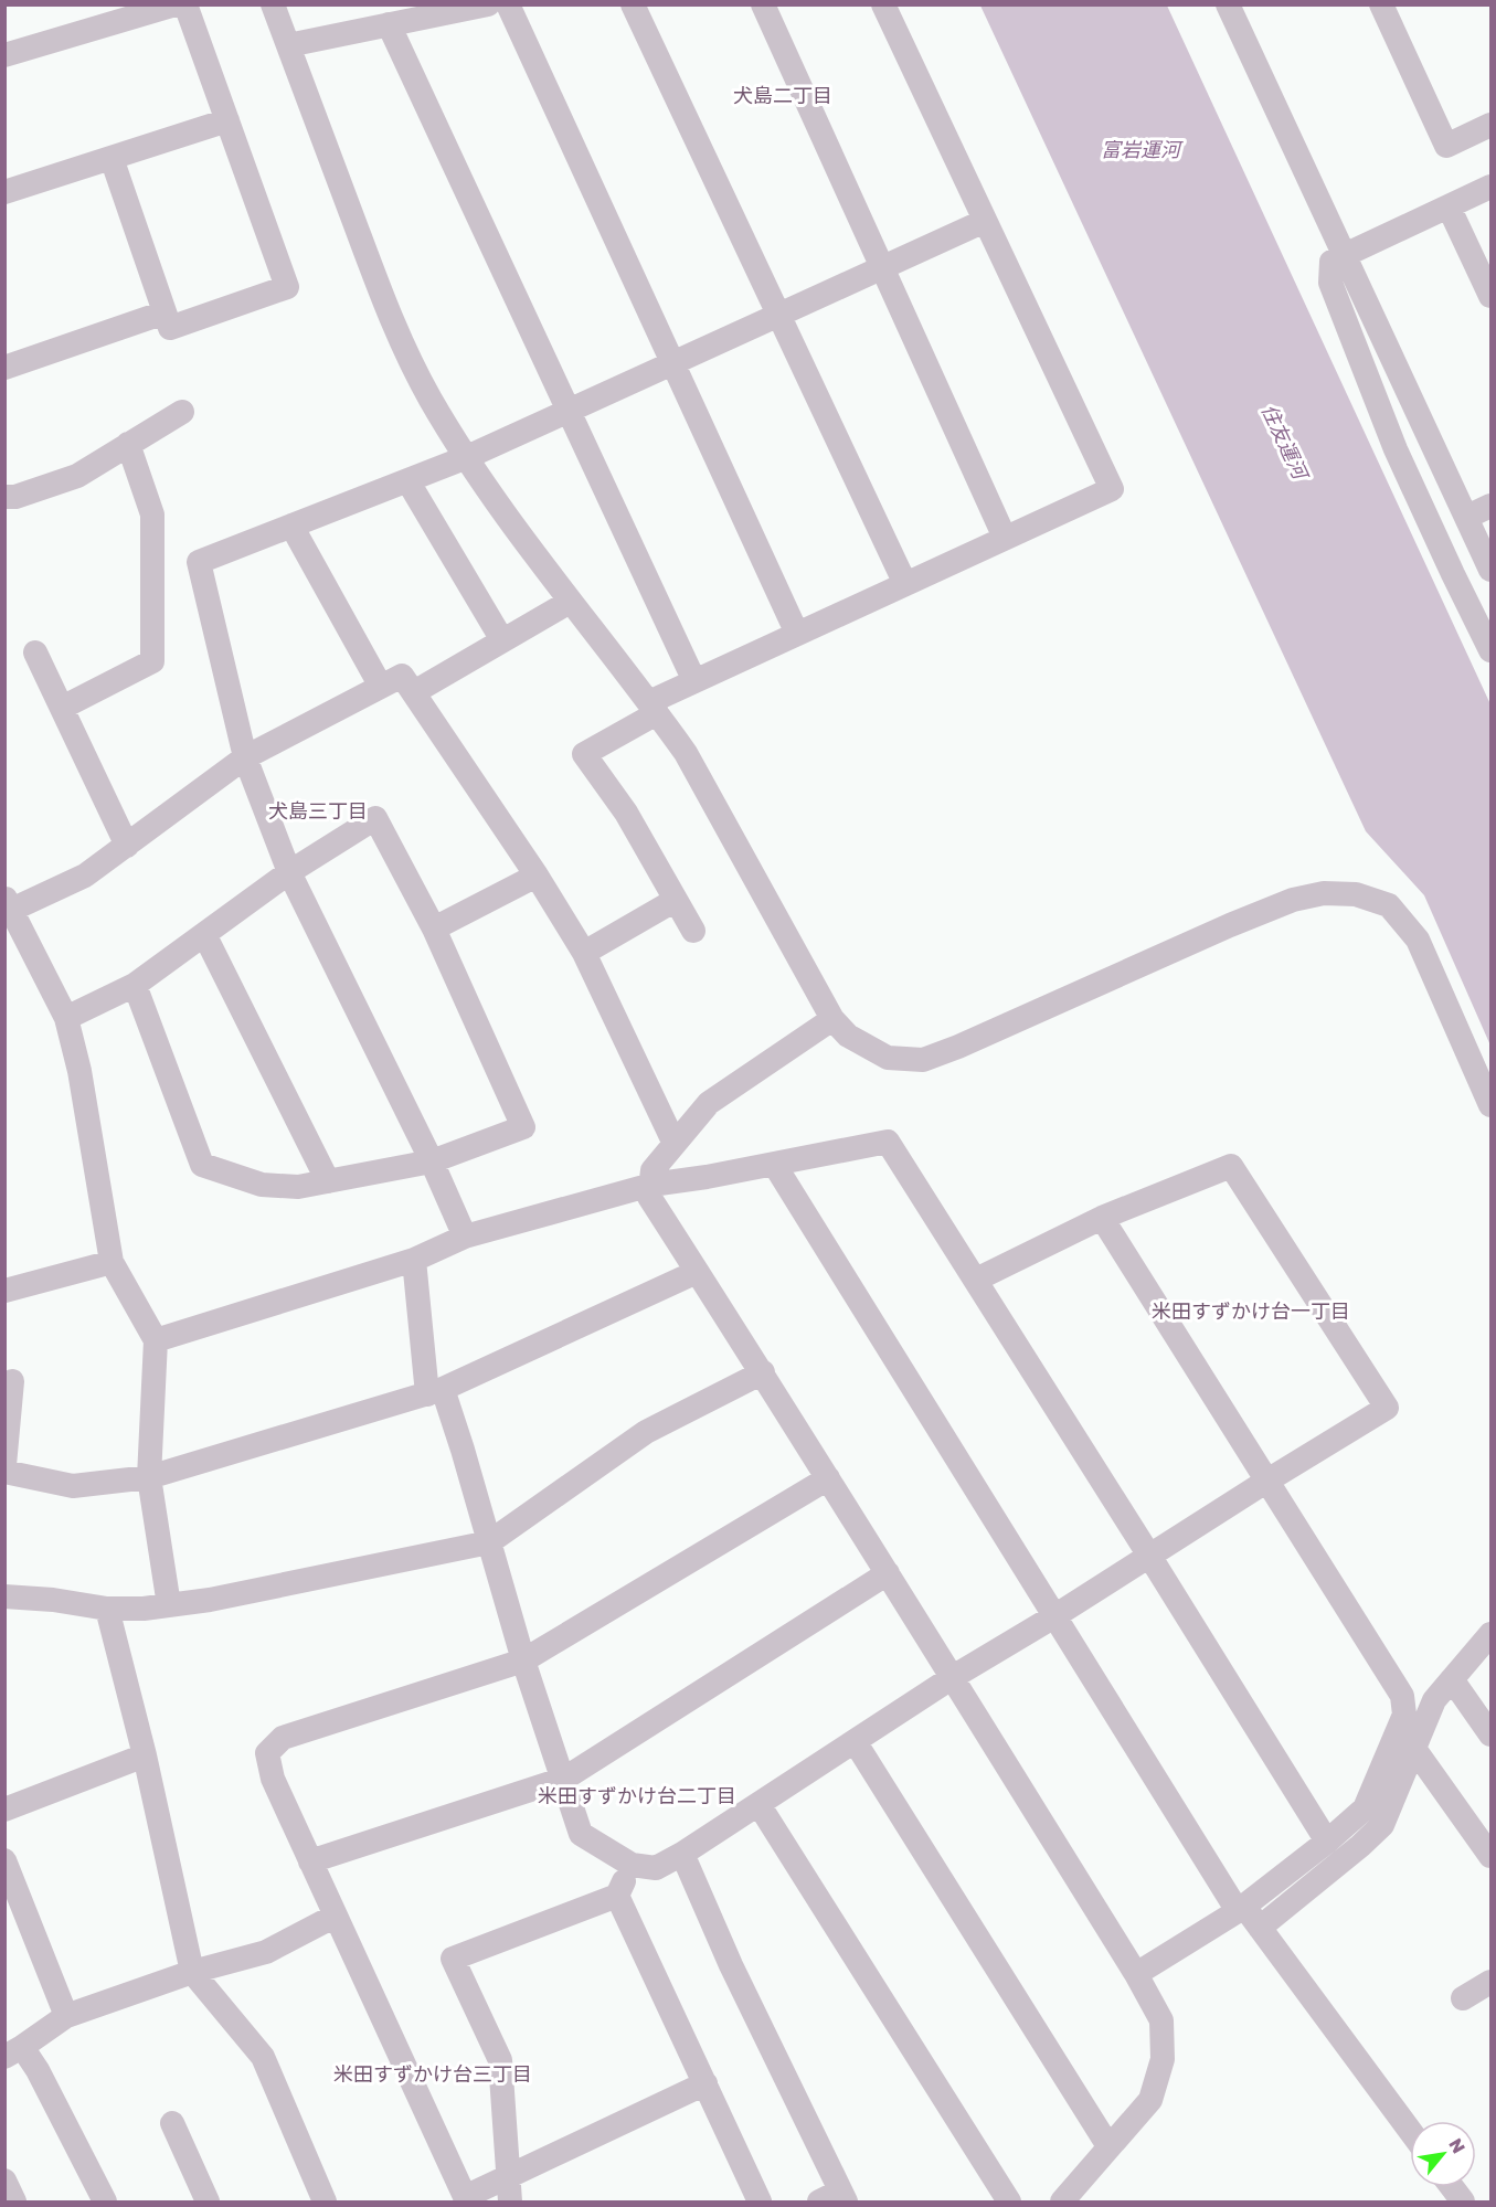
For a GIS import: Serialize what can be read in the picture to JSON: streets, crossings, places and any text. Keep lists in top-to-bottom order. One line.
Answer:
{"districts":["犬島二丁目","犬島三丁目","米田すずかけ台一丁目","米田すずかけ台二丁目","米田すずかけ台三丁目"],"water":["富岩運河","住友運河"],"north":"top right"}
